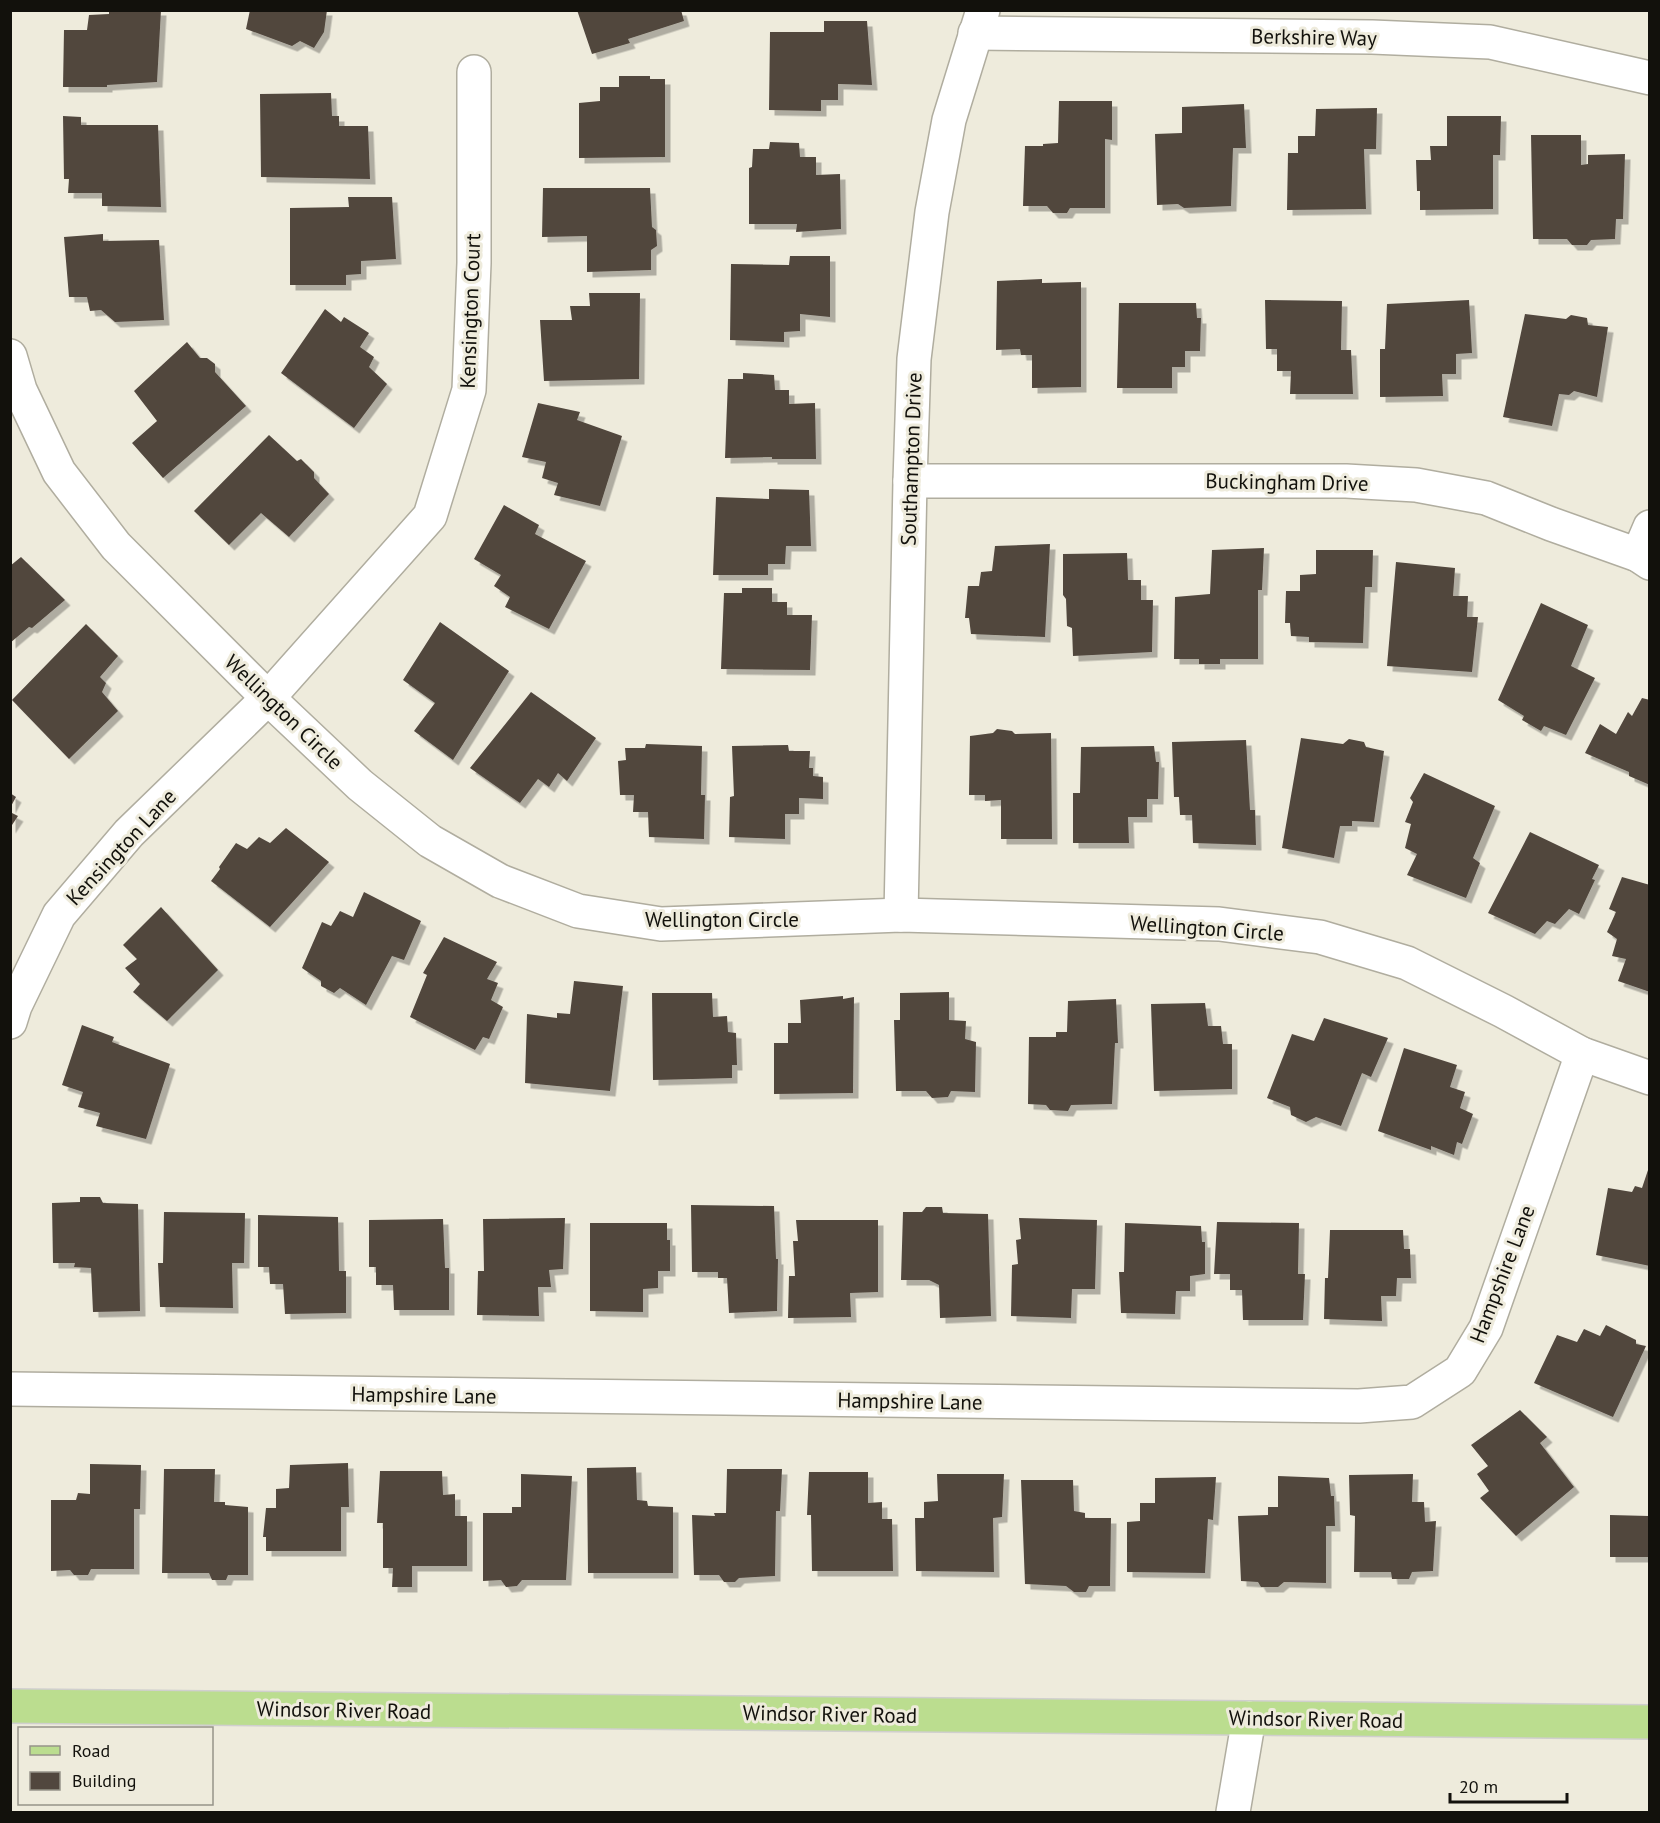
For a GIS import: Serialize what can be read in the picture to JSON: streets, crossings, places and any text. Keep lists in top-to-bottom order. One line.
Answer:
{"streets":{"main road":["Windsor River Road"],"street":["Berkshire Way","Kensington Court","Southampton Drive","Buckingham Drive","Wellington Circle","Kensington Lane","Hampshire Lane"]},"crossings":[["Berkshire Way","Southampton Drive"],["Kensington Court","Wellington Circle"],["Kensington Court","Kensington Lane"],["Southampton Drive","Buckingham Drive"],["Southampton Drive","Wellington Circle"],["Wellington Circle","Kensington Lane"],["Wellington Circle","Hampshire Lane"]],"legend":["Road","Building"],"scale_bar":"20 m"}
